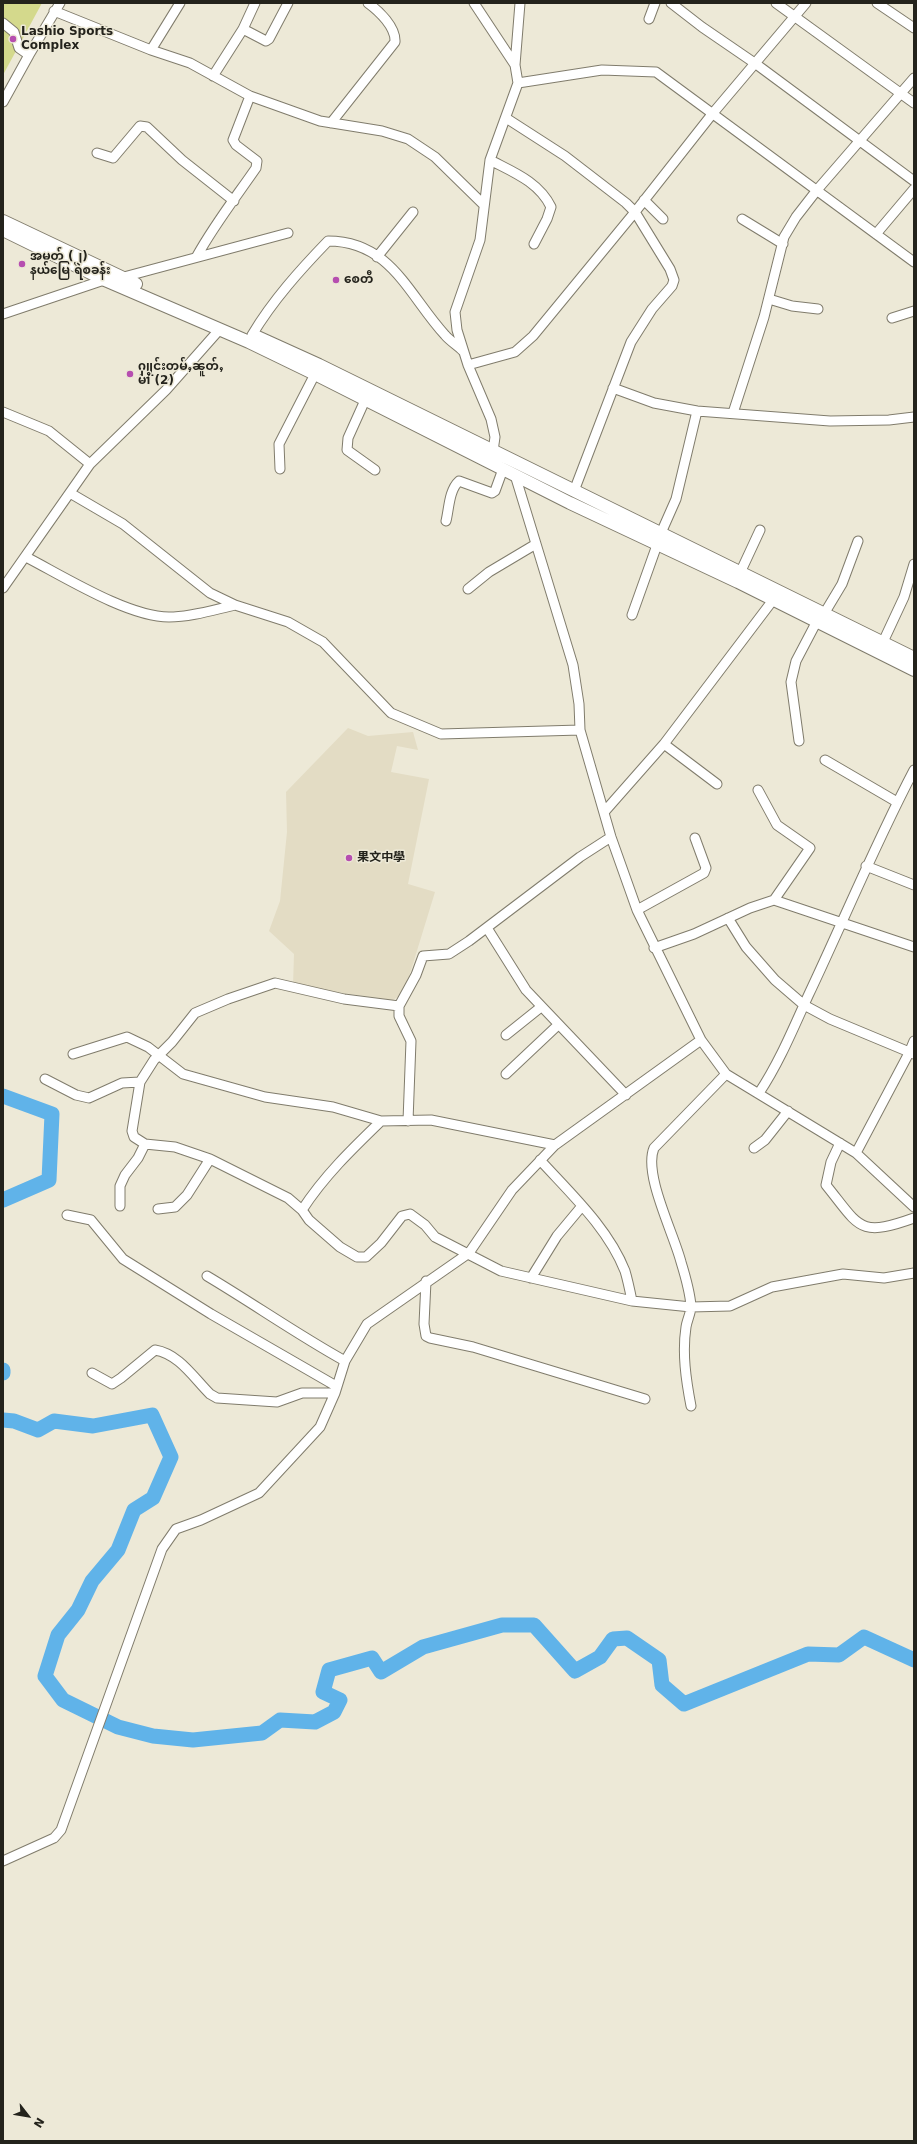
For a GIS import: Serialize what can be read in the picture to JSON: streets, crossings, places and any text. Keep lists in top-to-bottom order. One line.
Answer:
{"places":["Lashio Sports Complex","အမှတ် (၂) နယ်မြေ ရဲစခန်း","စေတီ","ႁူင်းတမ်ႇၼူတ်ႇ မၢႆ (2)","果文中學"],"north":"bottom right"}
